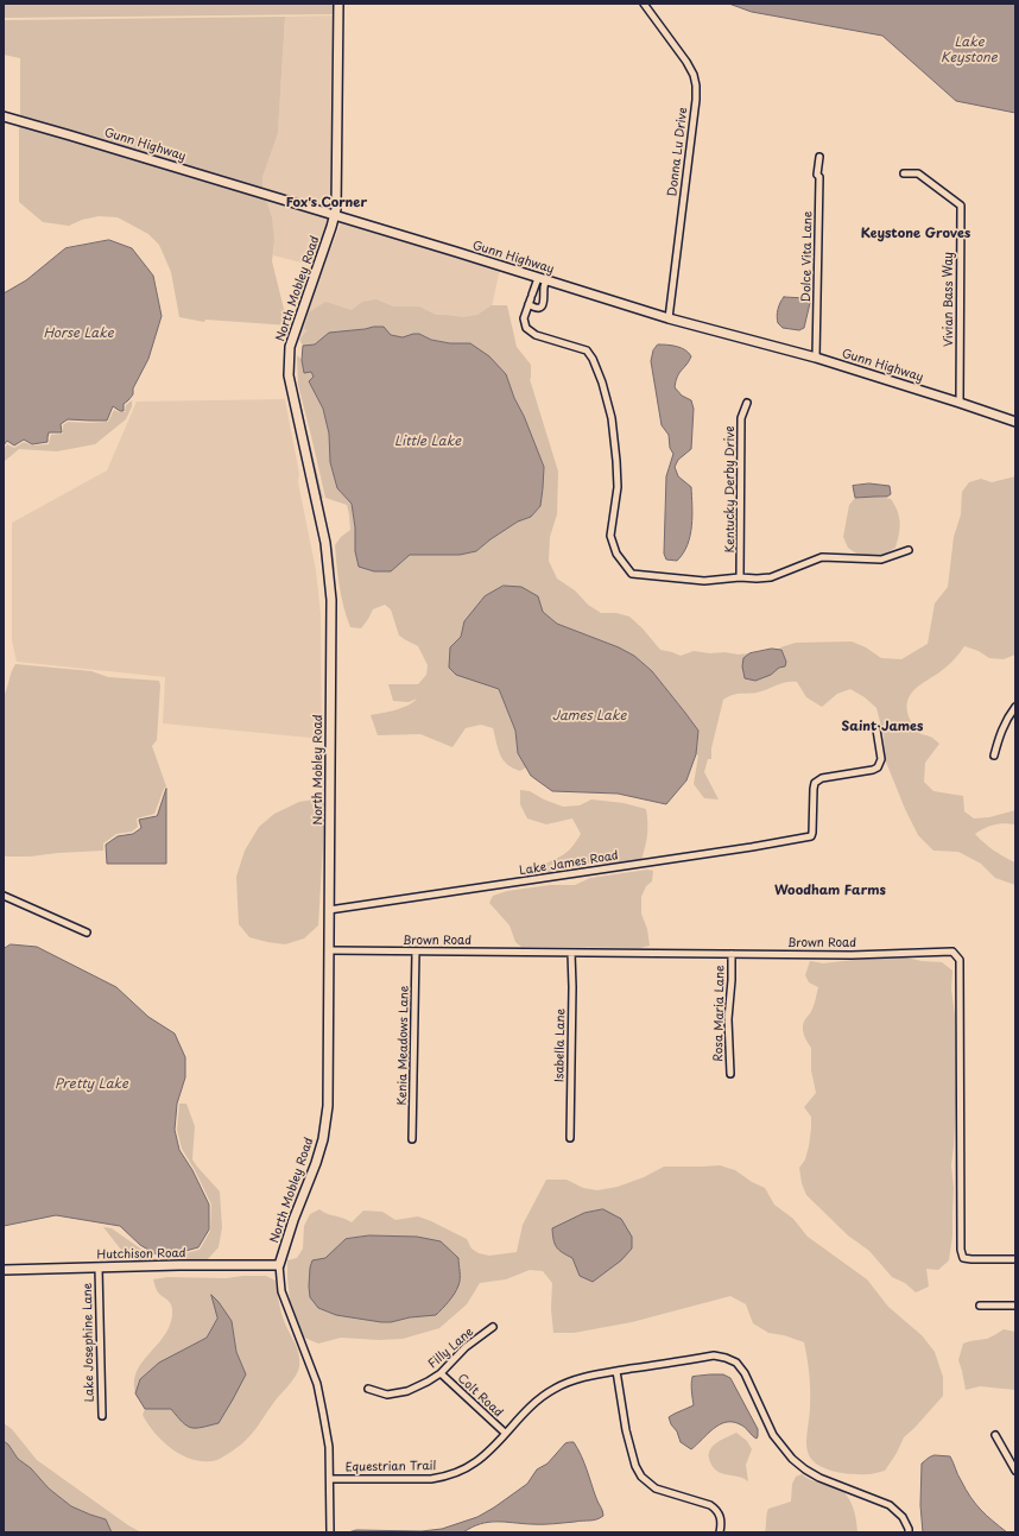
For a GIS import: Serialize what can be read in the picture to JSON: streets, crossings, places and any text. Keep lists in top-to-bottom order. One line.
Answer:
{"streets":{"street":["Gunn Highway","Donna Lu Drive","Dolce Vita Lane","North Mobley Road","Vivian Bass Way","Kentucky Derby Drive","Lake James Road","Brown Road","Rosa Maria Lane","Kenia Meadows Lane","Isabella Lane","Hutchison Road","Lake Josephine Lane","Filly Lane","Colt Road","Equestrian Trail"]},"crossings":[["Gunn Highway","Donna Lu Drive"],["Gunn Highway","Dolce Vita Lane"],["Gunn Highway","North Mobley Road"],["Gunn Highway","Vivian Bass Way"],["North Mobley Road","Lake James Road"],["North Mobley Road","Brown Road"],["North Mobley Road","Hutchison Road"],["North Mobley Road","Equestrian Trail"],["Brown Road","Rosa Maria Lane"],["Brown Road","Kenia Meadows Lane"],["Brown Road","Isabella Lane"],["Hutchison Road","Lake Josephine Lane"],["Filly Lane","Colt Road"],["Colt Road","Equestrian Trail"]],"districts":["Fox's Corner","Keystone Groves","Saint James","Woodham Farms"],"water":["Lake Keystone","Horse Lake","Little Lake","James Lake","Pretty Lake"]}
